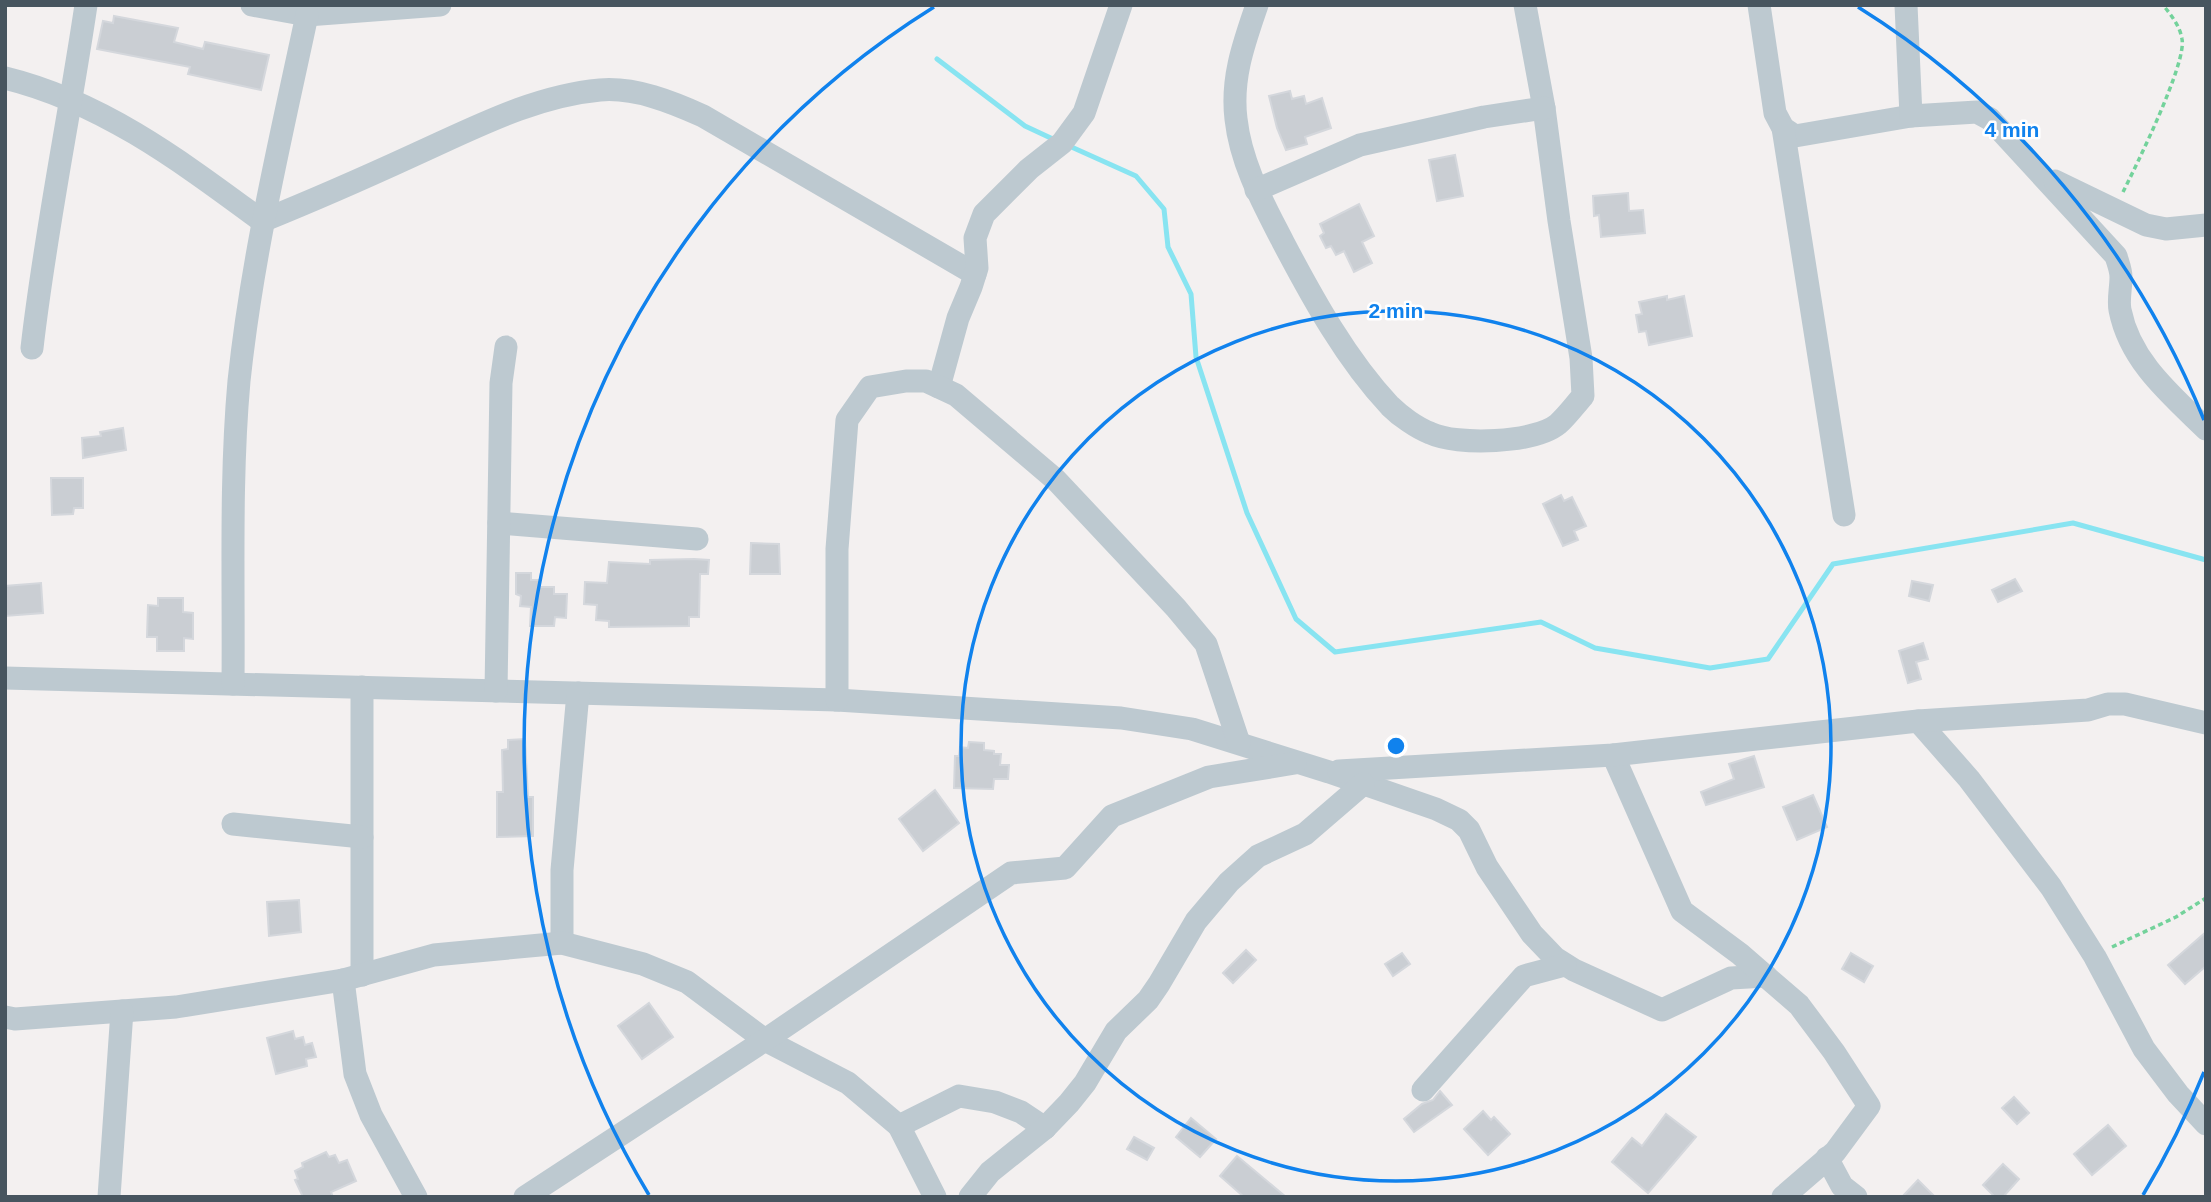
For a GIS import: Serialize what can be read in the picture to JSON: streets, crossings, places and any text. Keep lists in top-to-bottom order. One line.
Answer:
{"rings":["4 min","2 min"]}
